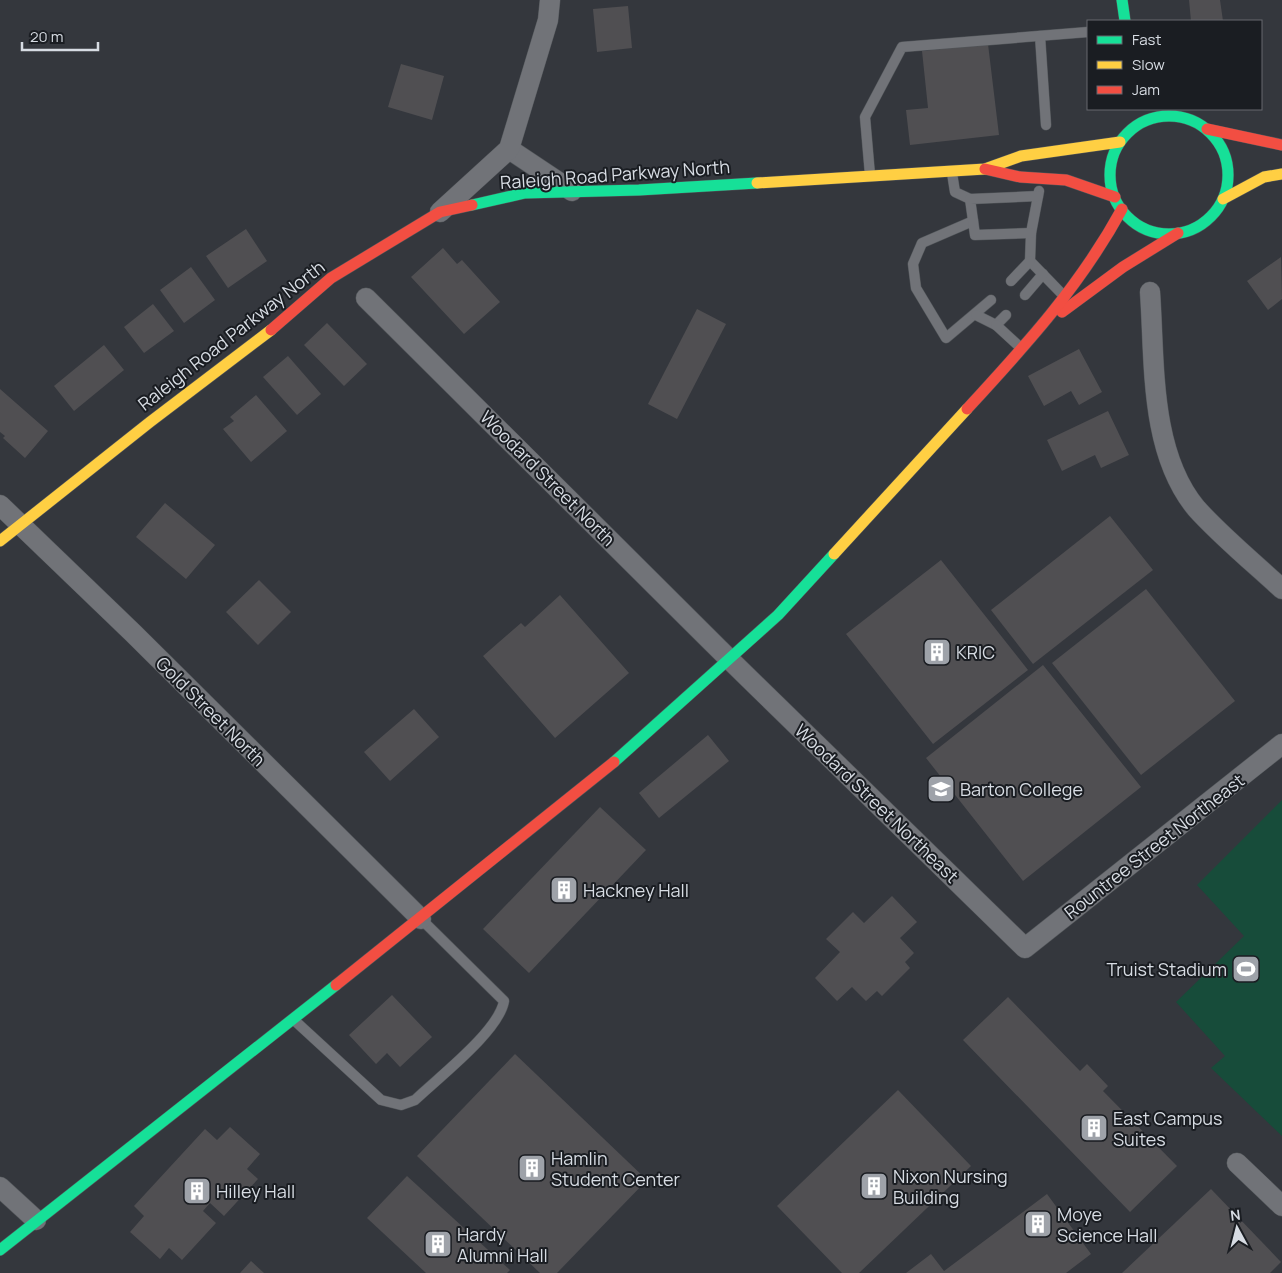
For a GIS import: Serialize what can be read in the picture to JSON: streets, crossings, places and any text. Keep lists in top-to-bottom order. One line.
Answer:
{"streets":{"street":["Raleigh Road Parkway North","Woodard Street North","Gold Street North","Woodard Street Northeast","Rountree Street Northeast"]},"crossings":[["Raleigh Road Parkway North","Gold Street North"],["Woodard Street North","Woodard Street Northeast"],["Woodard Street Northeast","Rountree Street Northeast"]],"places":{"building":["KRIC","Hackney Hall","East Campus Suites","Hamlin Student Center","Nixon Nursing Building","Hilley Hall","Moye Science Hall","Hardy Alumni Hall"],"school or university":["Barton College"],"sports":["Truist Stadium"]},"legend":["Fast","Slow","Jam"],"scale_bar":"20 m","north":"top"}
